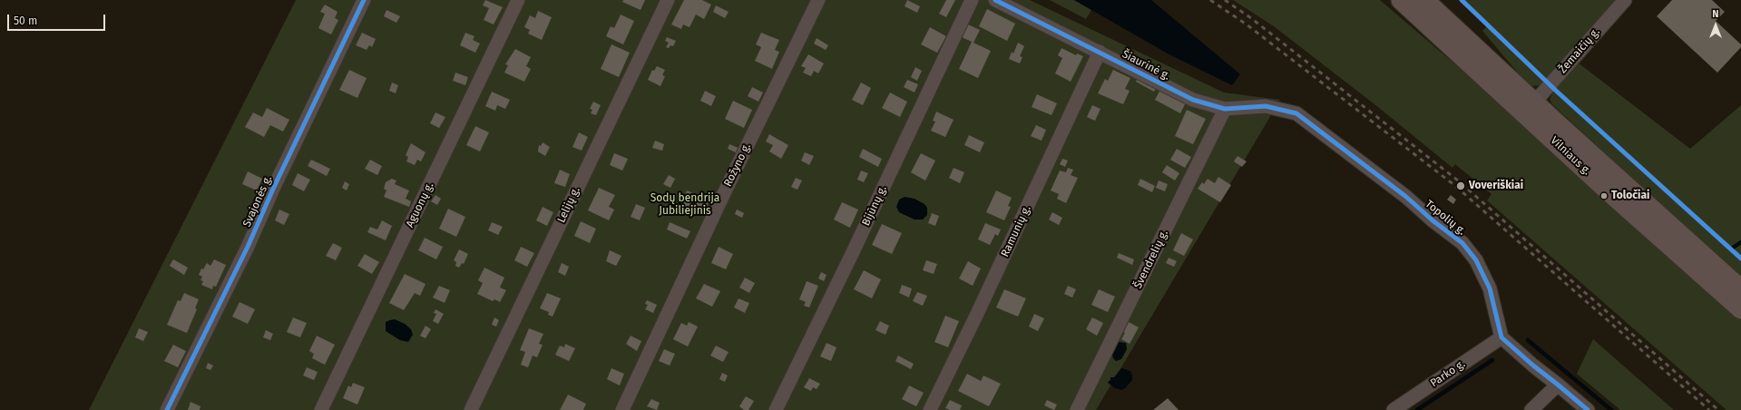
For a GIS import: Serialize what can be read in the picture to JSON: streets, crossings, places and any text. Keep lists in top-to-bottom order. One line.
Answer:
{"streets":{"highway":["Vilniaus g."],"street":["Žemaičių g.","Šiaurinė g.","Rožyno g.","Svajonės g.","Aguonų g.","Lelijų g.","Bijūnų g.","Topolių g.","Ramunių g.","Švendrelių g.","Parko g."]},"crossings":[["Žemaičių g.","Vilniaus g."],["Šiaurinė g.","Topolių g."],["Šiaurinė g.","Ramunių g."],["Šiaurinė g.","Švendrelių g."],["Topolių g.","Parko g."]],"parks":["Sodų bendrija Jubiliejinis"],"places":["Voveriškiai","Toločiai"],"scale_bar":"50 m","north":"top"}
